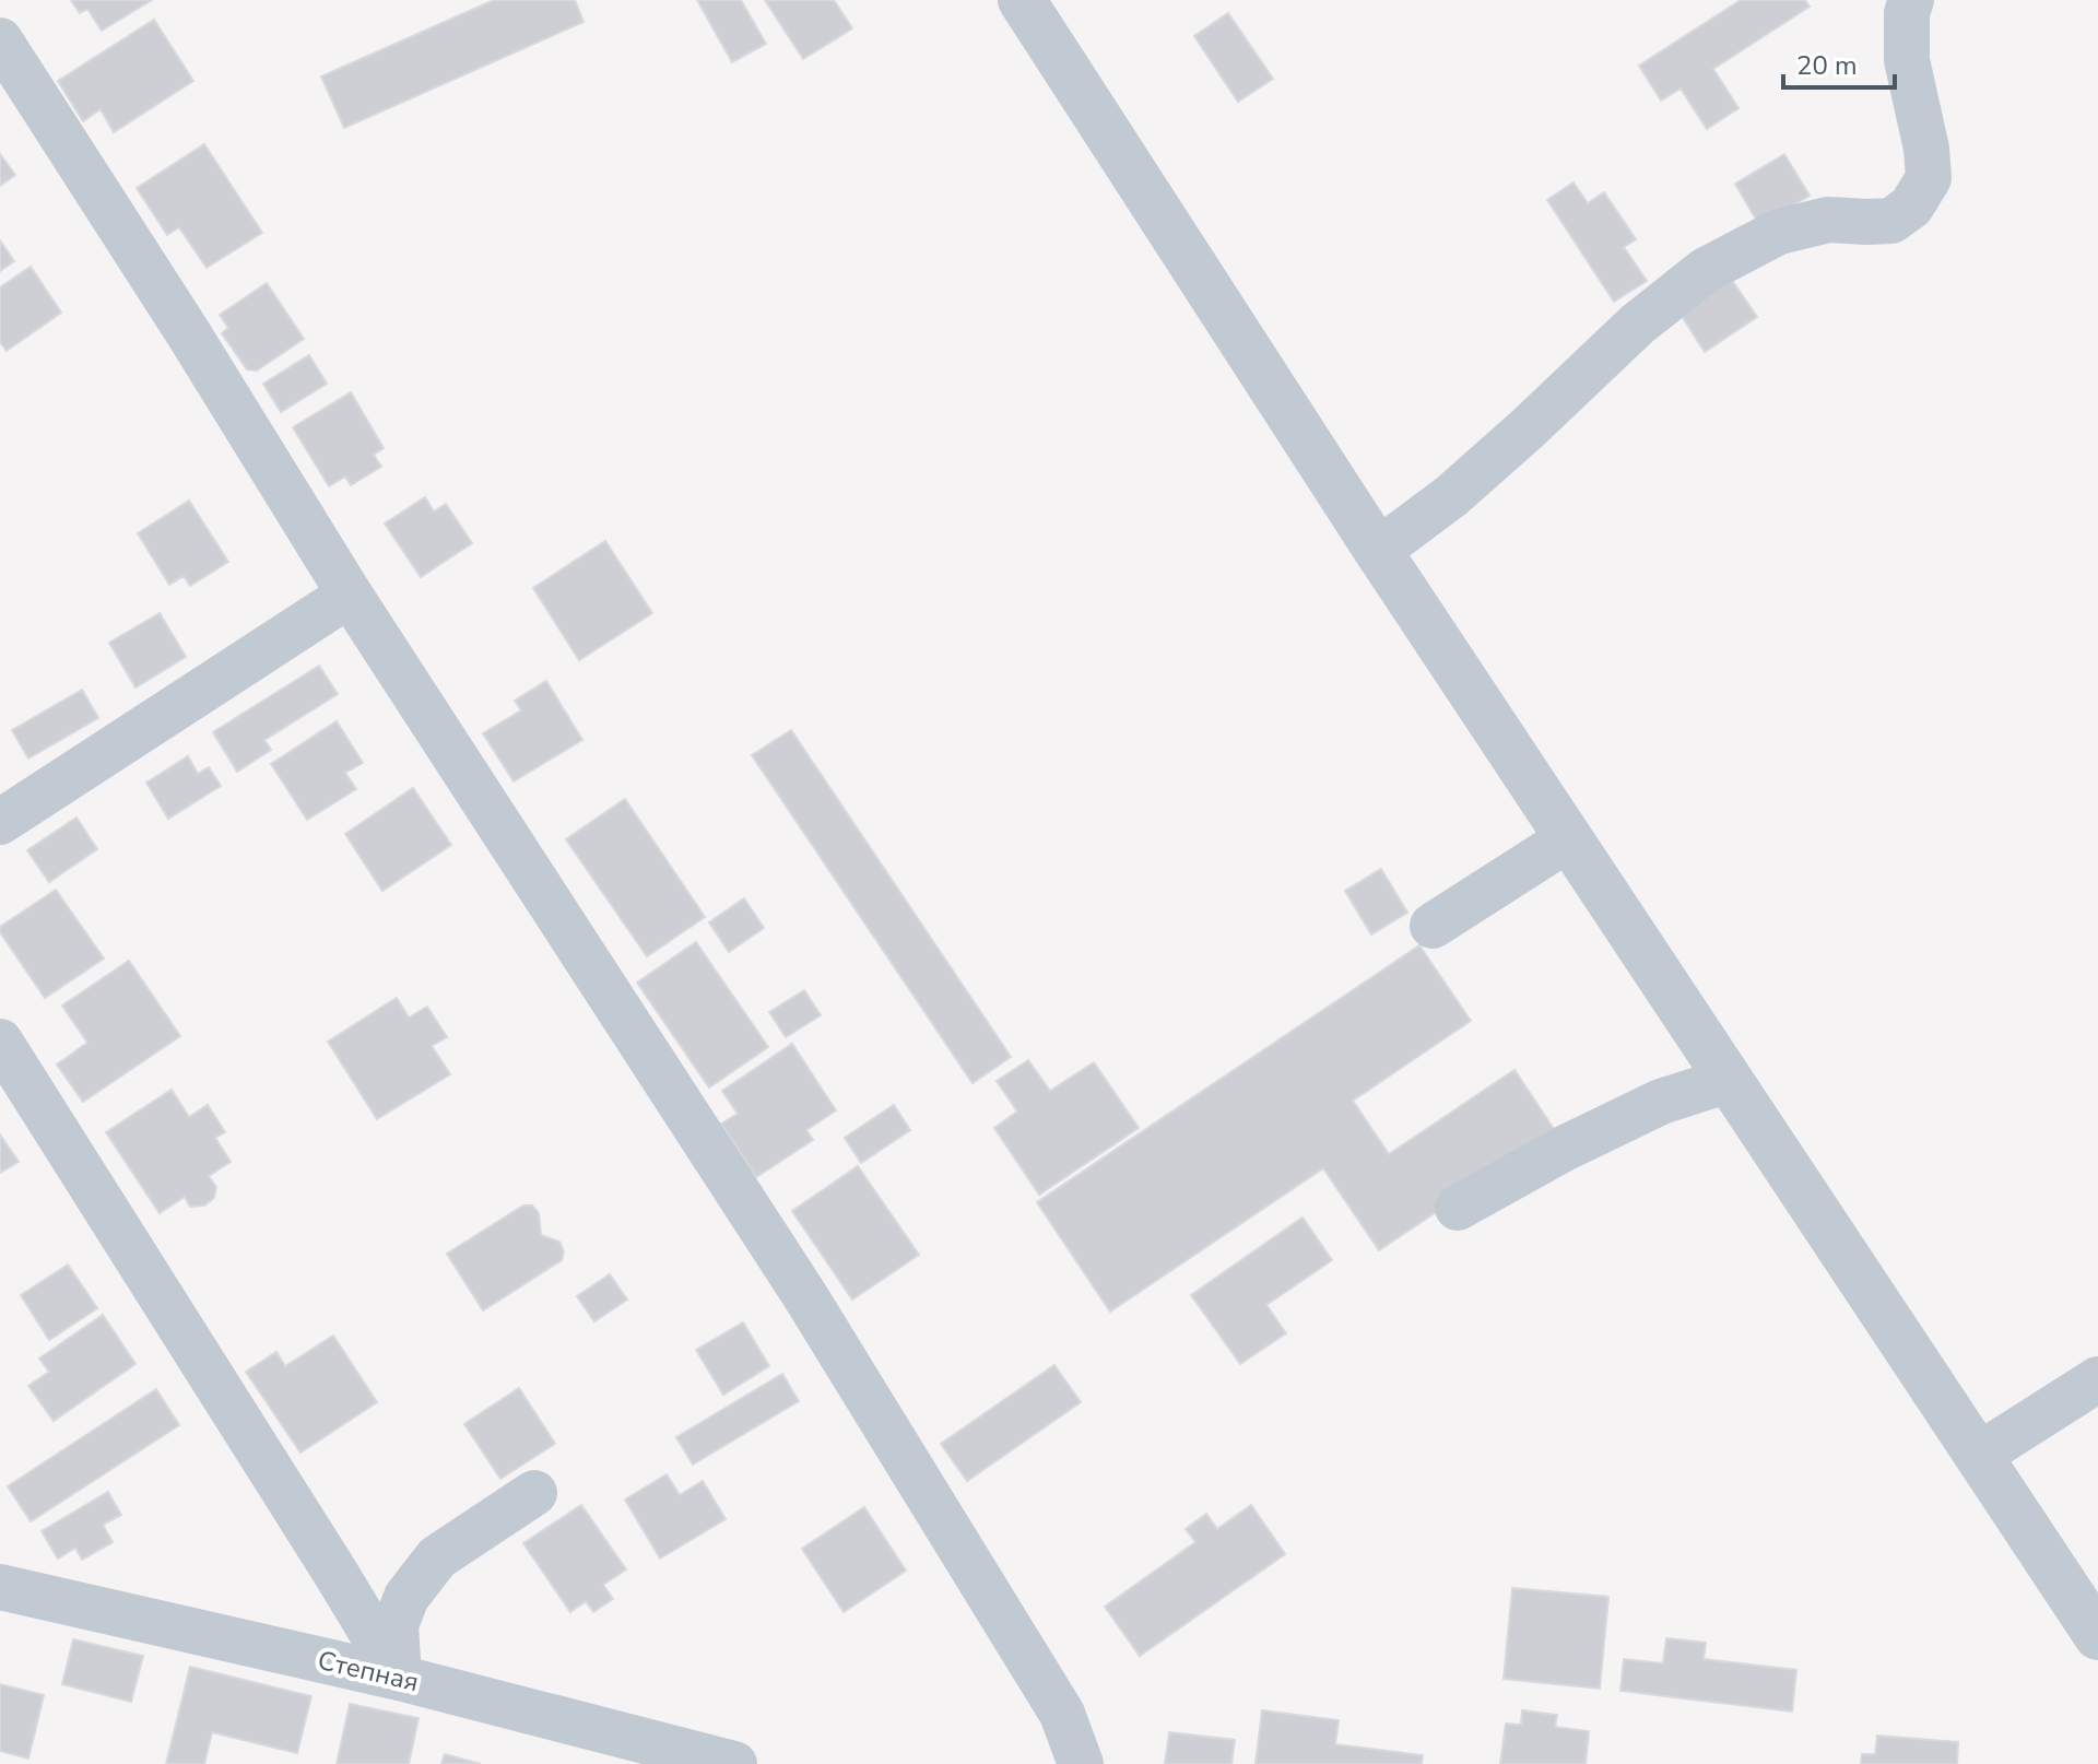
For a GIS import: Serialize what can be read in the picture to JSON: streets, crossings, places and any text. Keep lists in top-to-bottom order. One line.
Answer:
{"streets":{"street":["Степная"]},"scale_bar":"20 m"}
